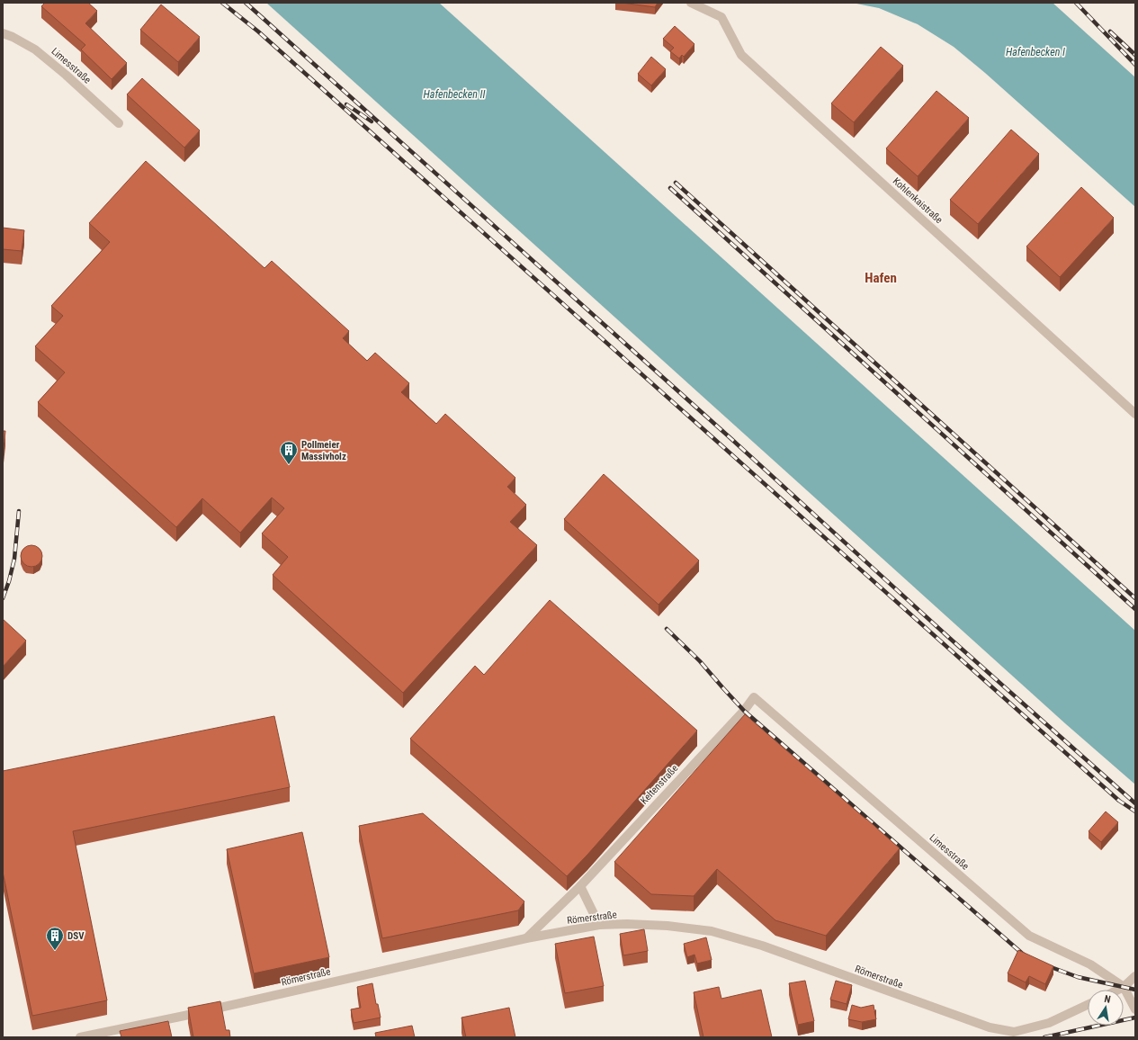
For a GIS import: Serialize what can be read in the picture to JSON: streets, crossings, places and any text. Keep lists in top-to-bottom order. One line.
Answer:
{"streets":{"street":["Limesstraße","Kohlenkaistraße","Keltenstraße","Römerstraße"]},"crossings":[["Limesstraße","Keltenstraße"],["Keltenstraße","Römerstraße"]],"districts":["Hafen"],"water":["Hafenbecken I","Hafenbecken II"],"places":{"building":["Pollmeier Massivholz","DSV"]},"north":"top"}
